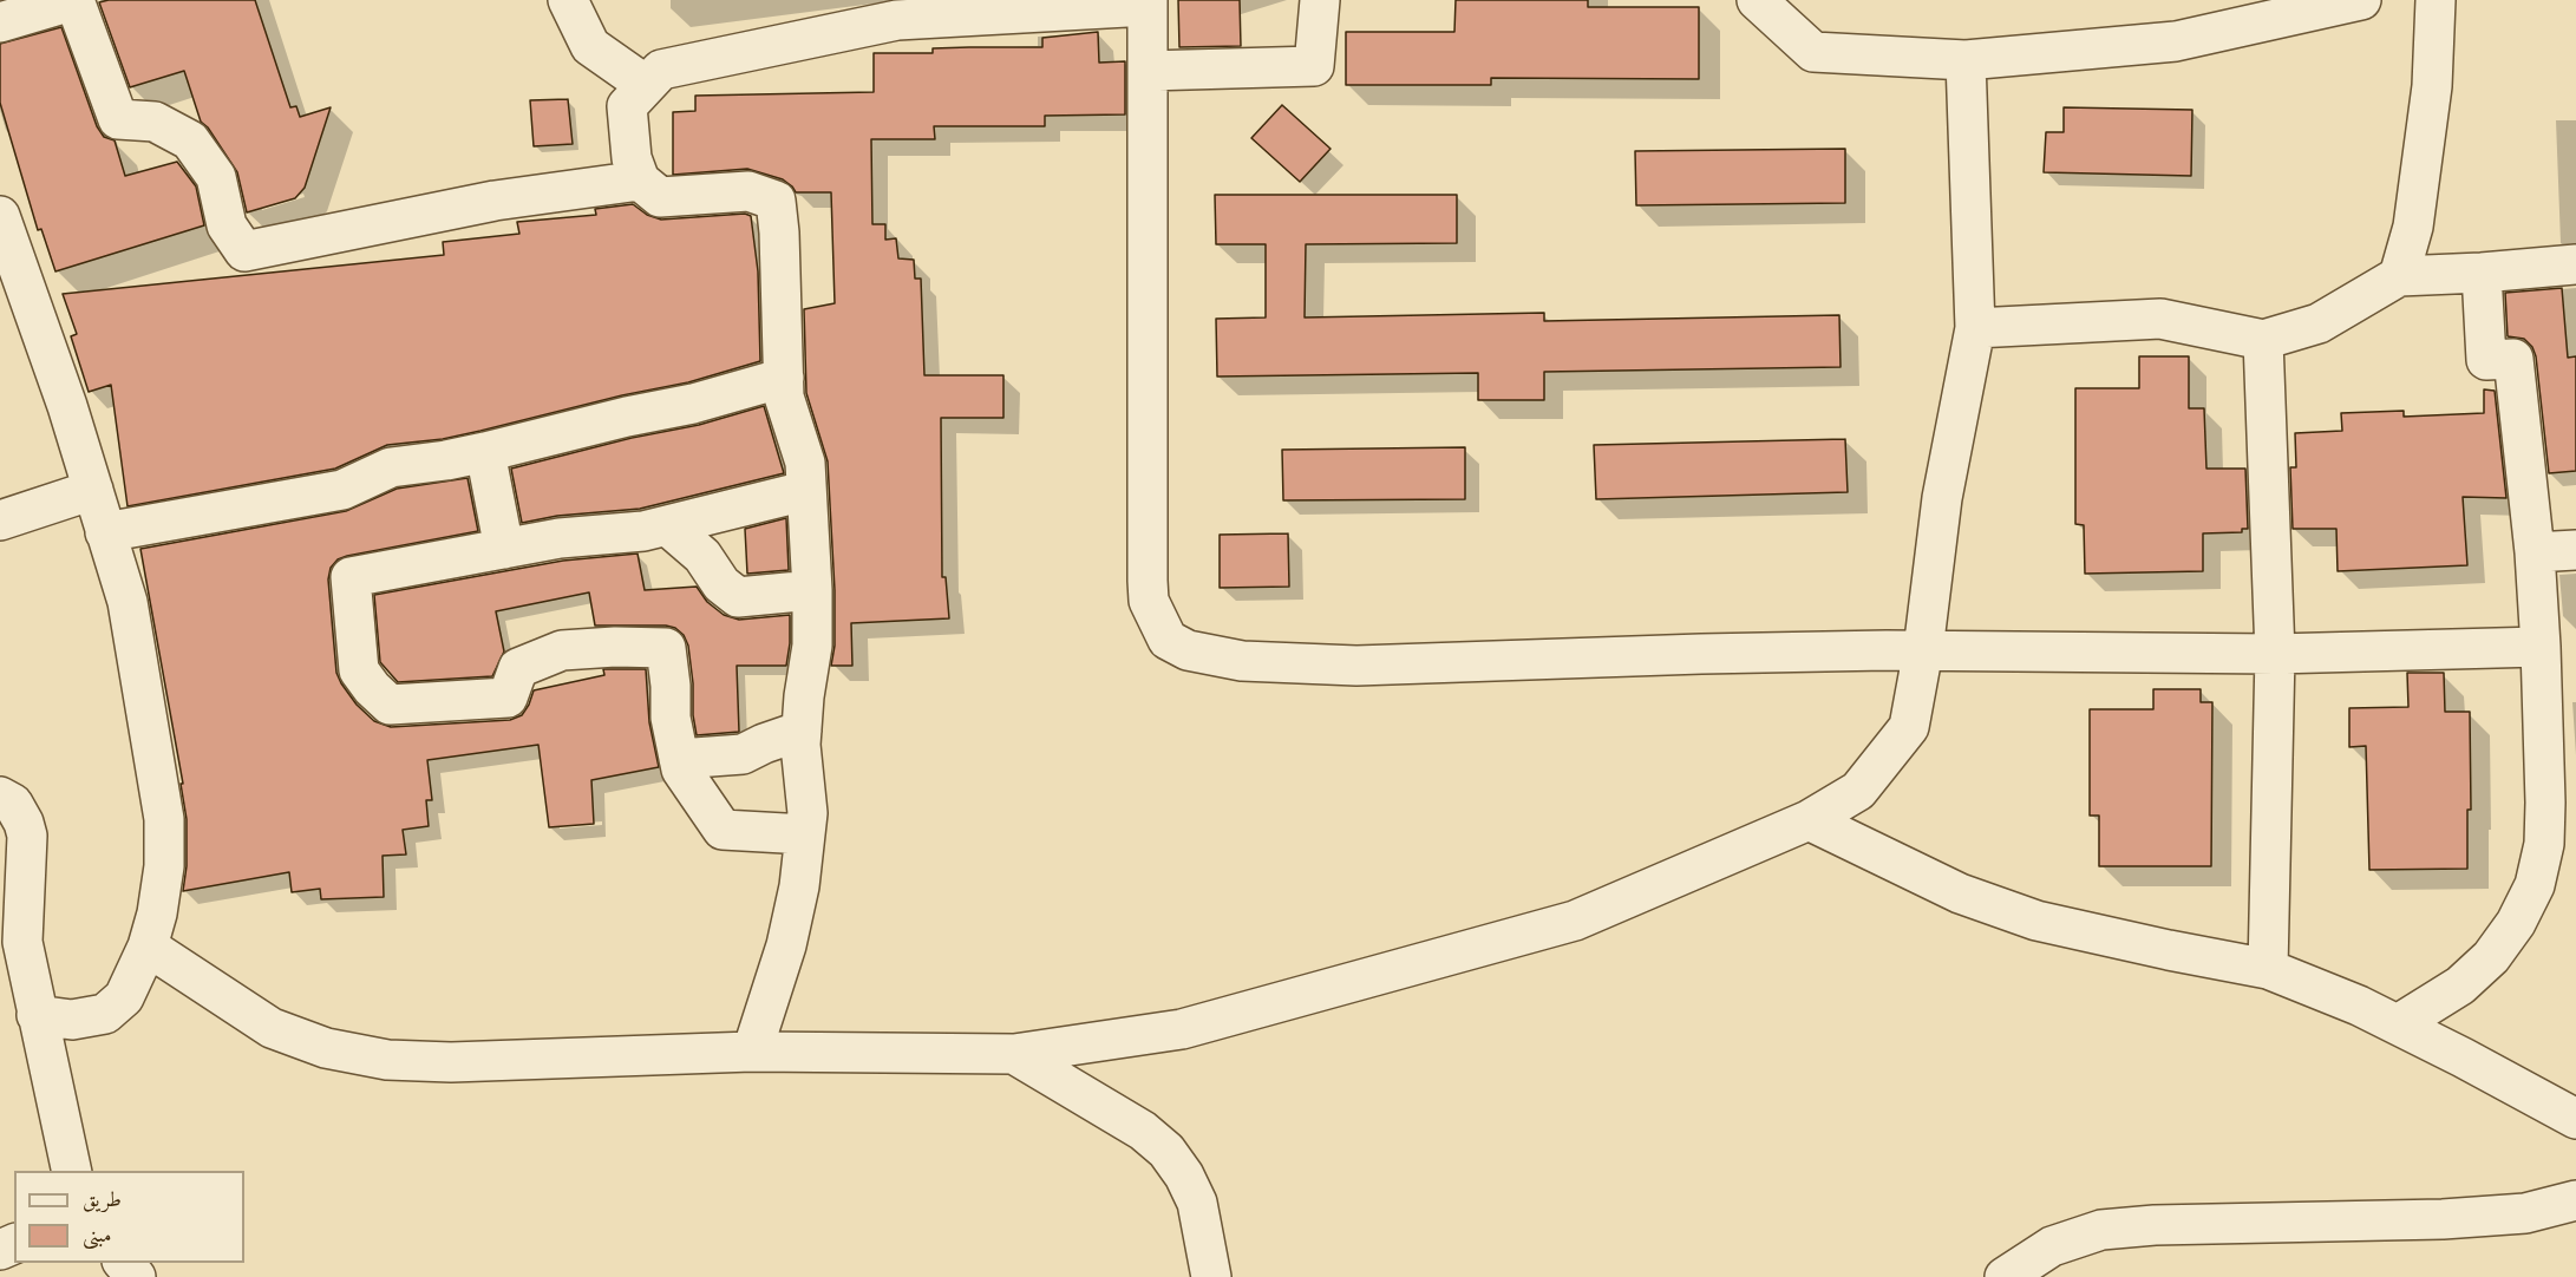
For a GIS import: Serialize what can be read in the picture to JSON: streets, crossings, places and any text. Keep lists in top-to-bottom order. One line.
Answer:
{"legend":["طريق","مبنى"]}
